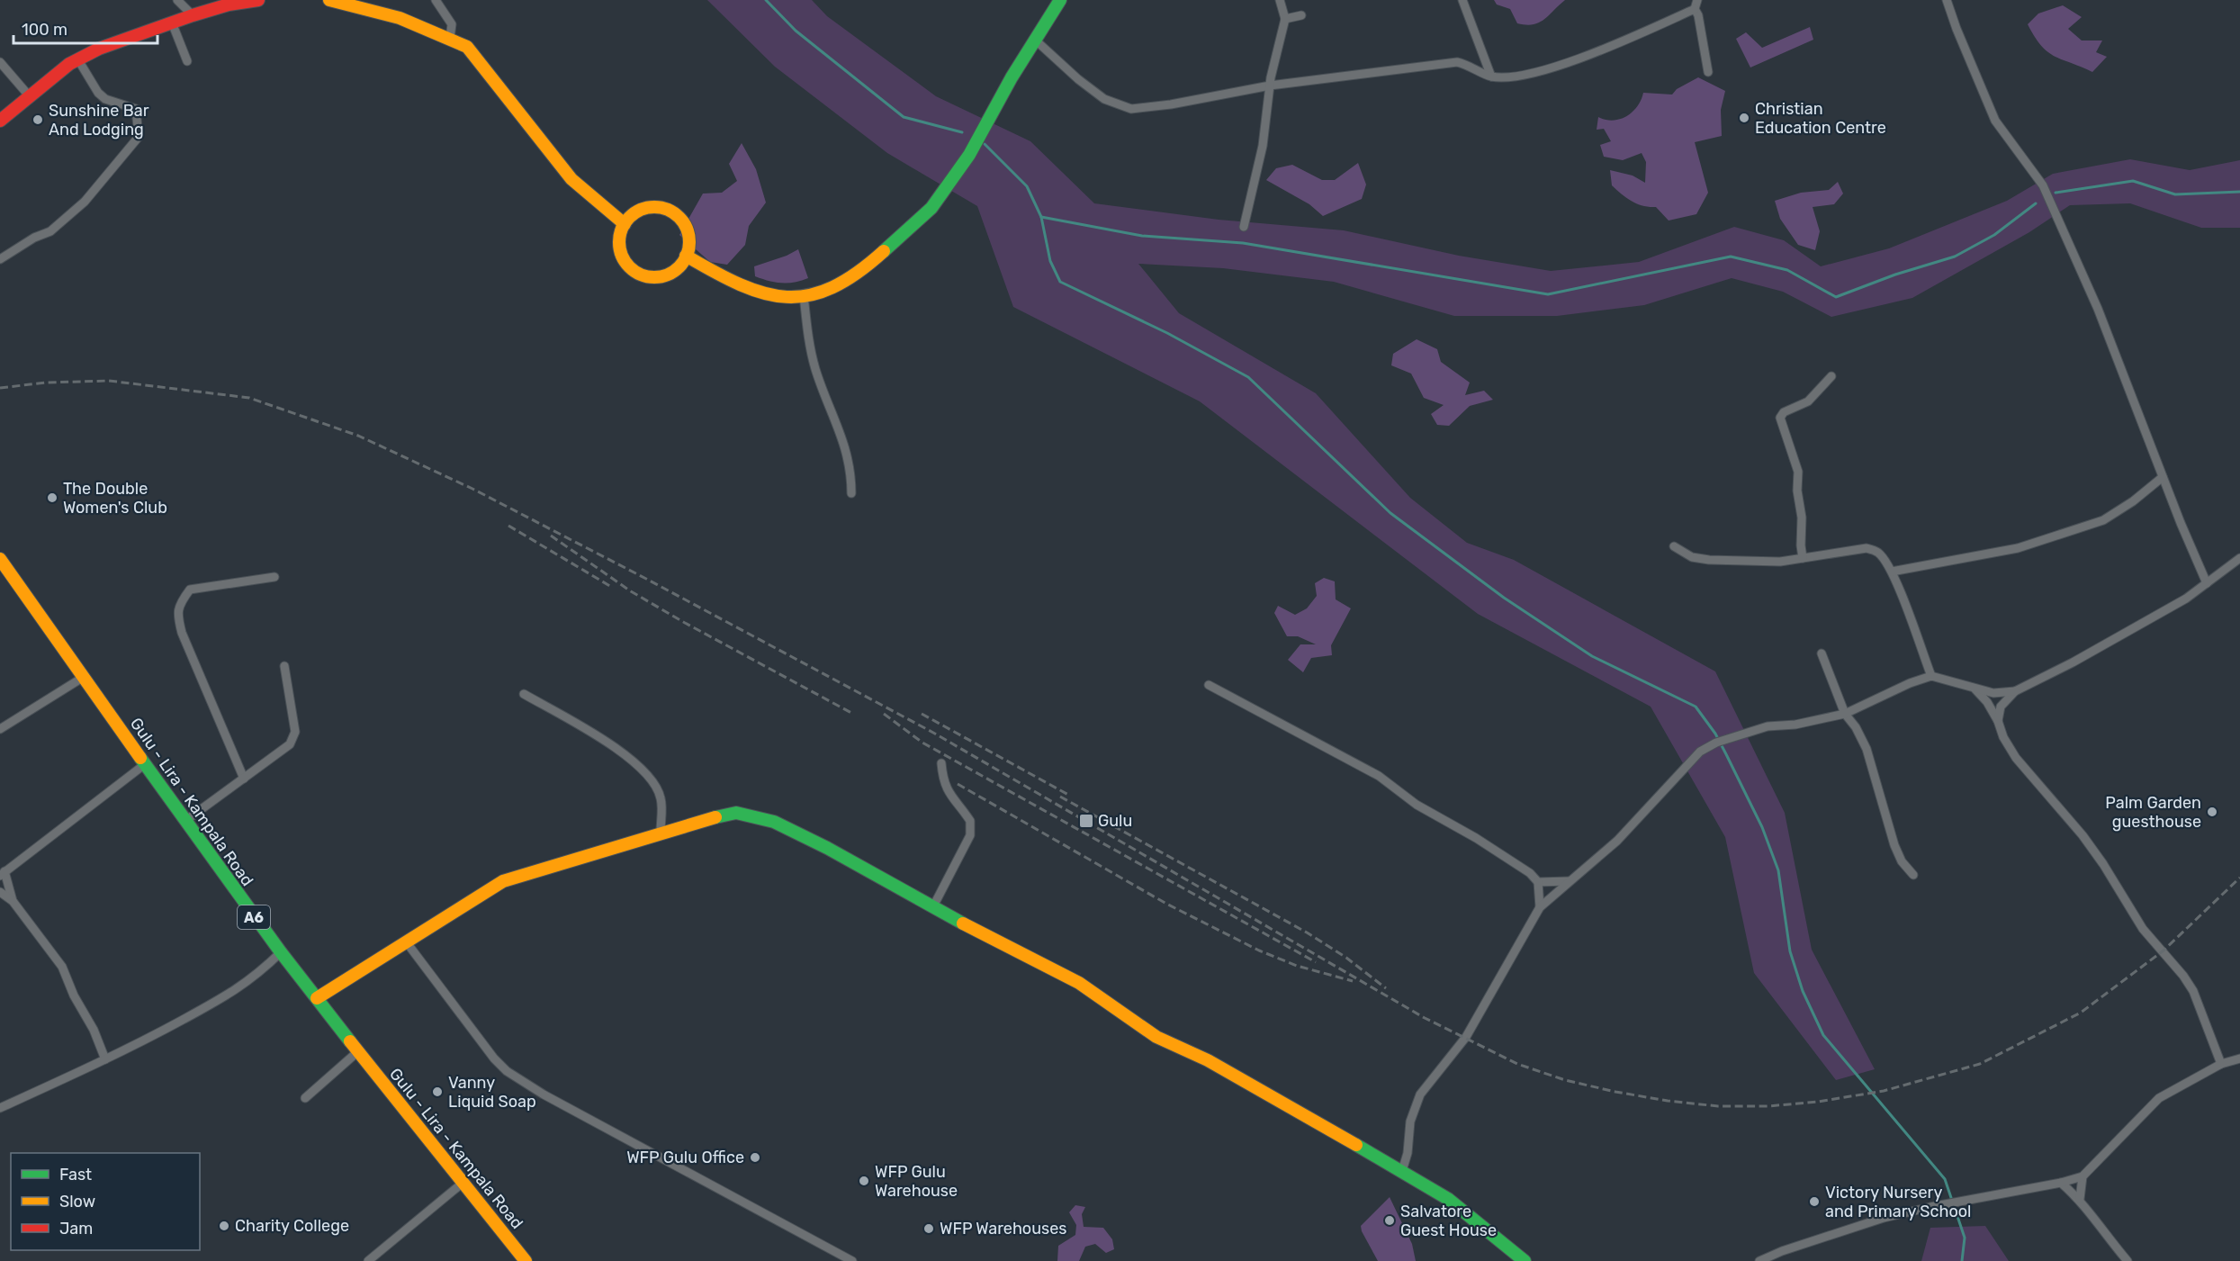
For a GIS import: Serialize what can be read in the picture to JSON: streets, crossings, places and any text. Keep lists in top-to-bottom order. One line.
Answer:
{"streets":{"street":["Gulu - Lira - Kampala Road","A6"]},"places":{"other":["Christian Education Centre","Sunshine Bar And Lodging","The Double Women's Club","Palm Garden guesthouse","Vanny Liquid Soap","WFP Gulu Office","WFP Gulu Warehouse","Victory Nursery and Primary School","Salvatore Guest House","Charity College","WFP Warehouses"],"transit":["Gulu"]},"legend":["Fast","Slow","Jam"],"scale_bar":"100 m"}
